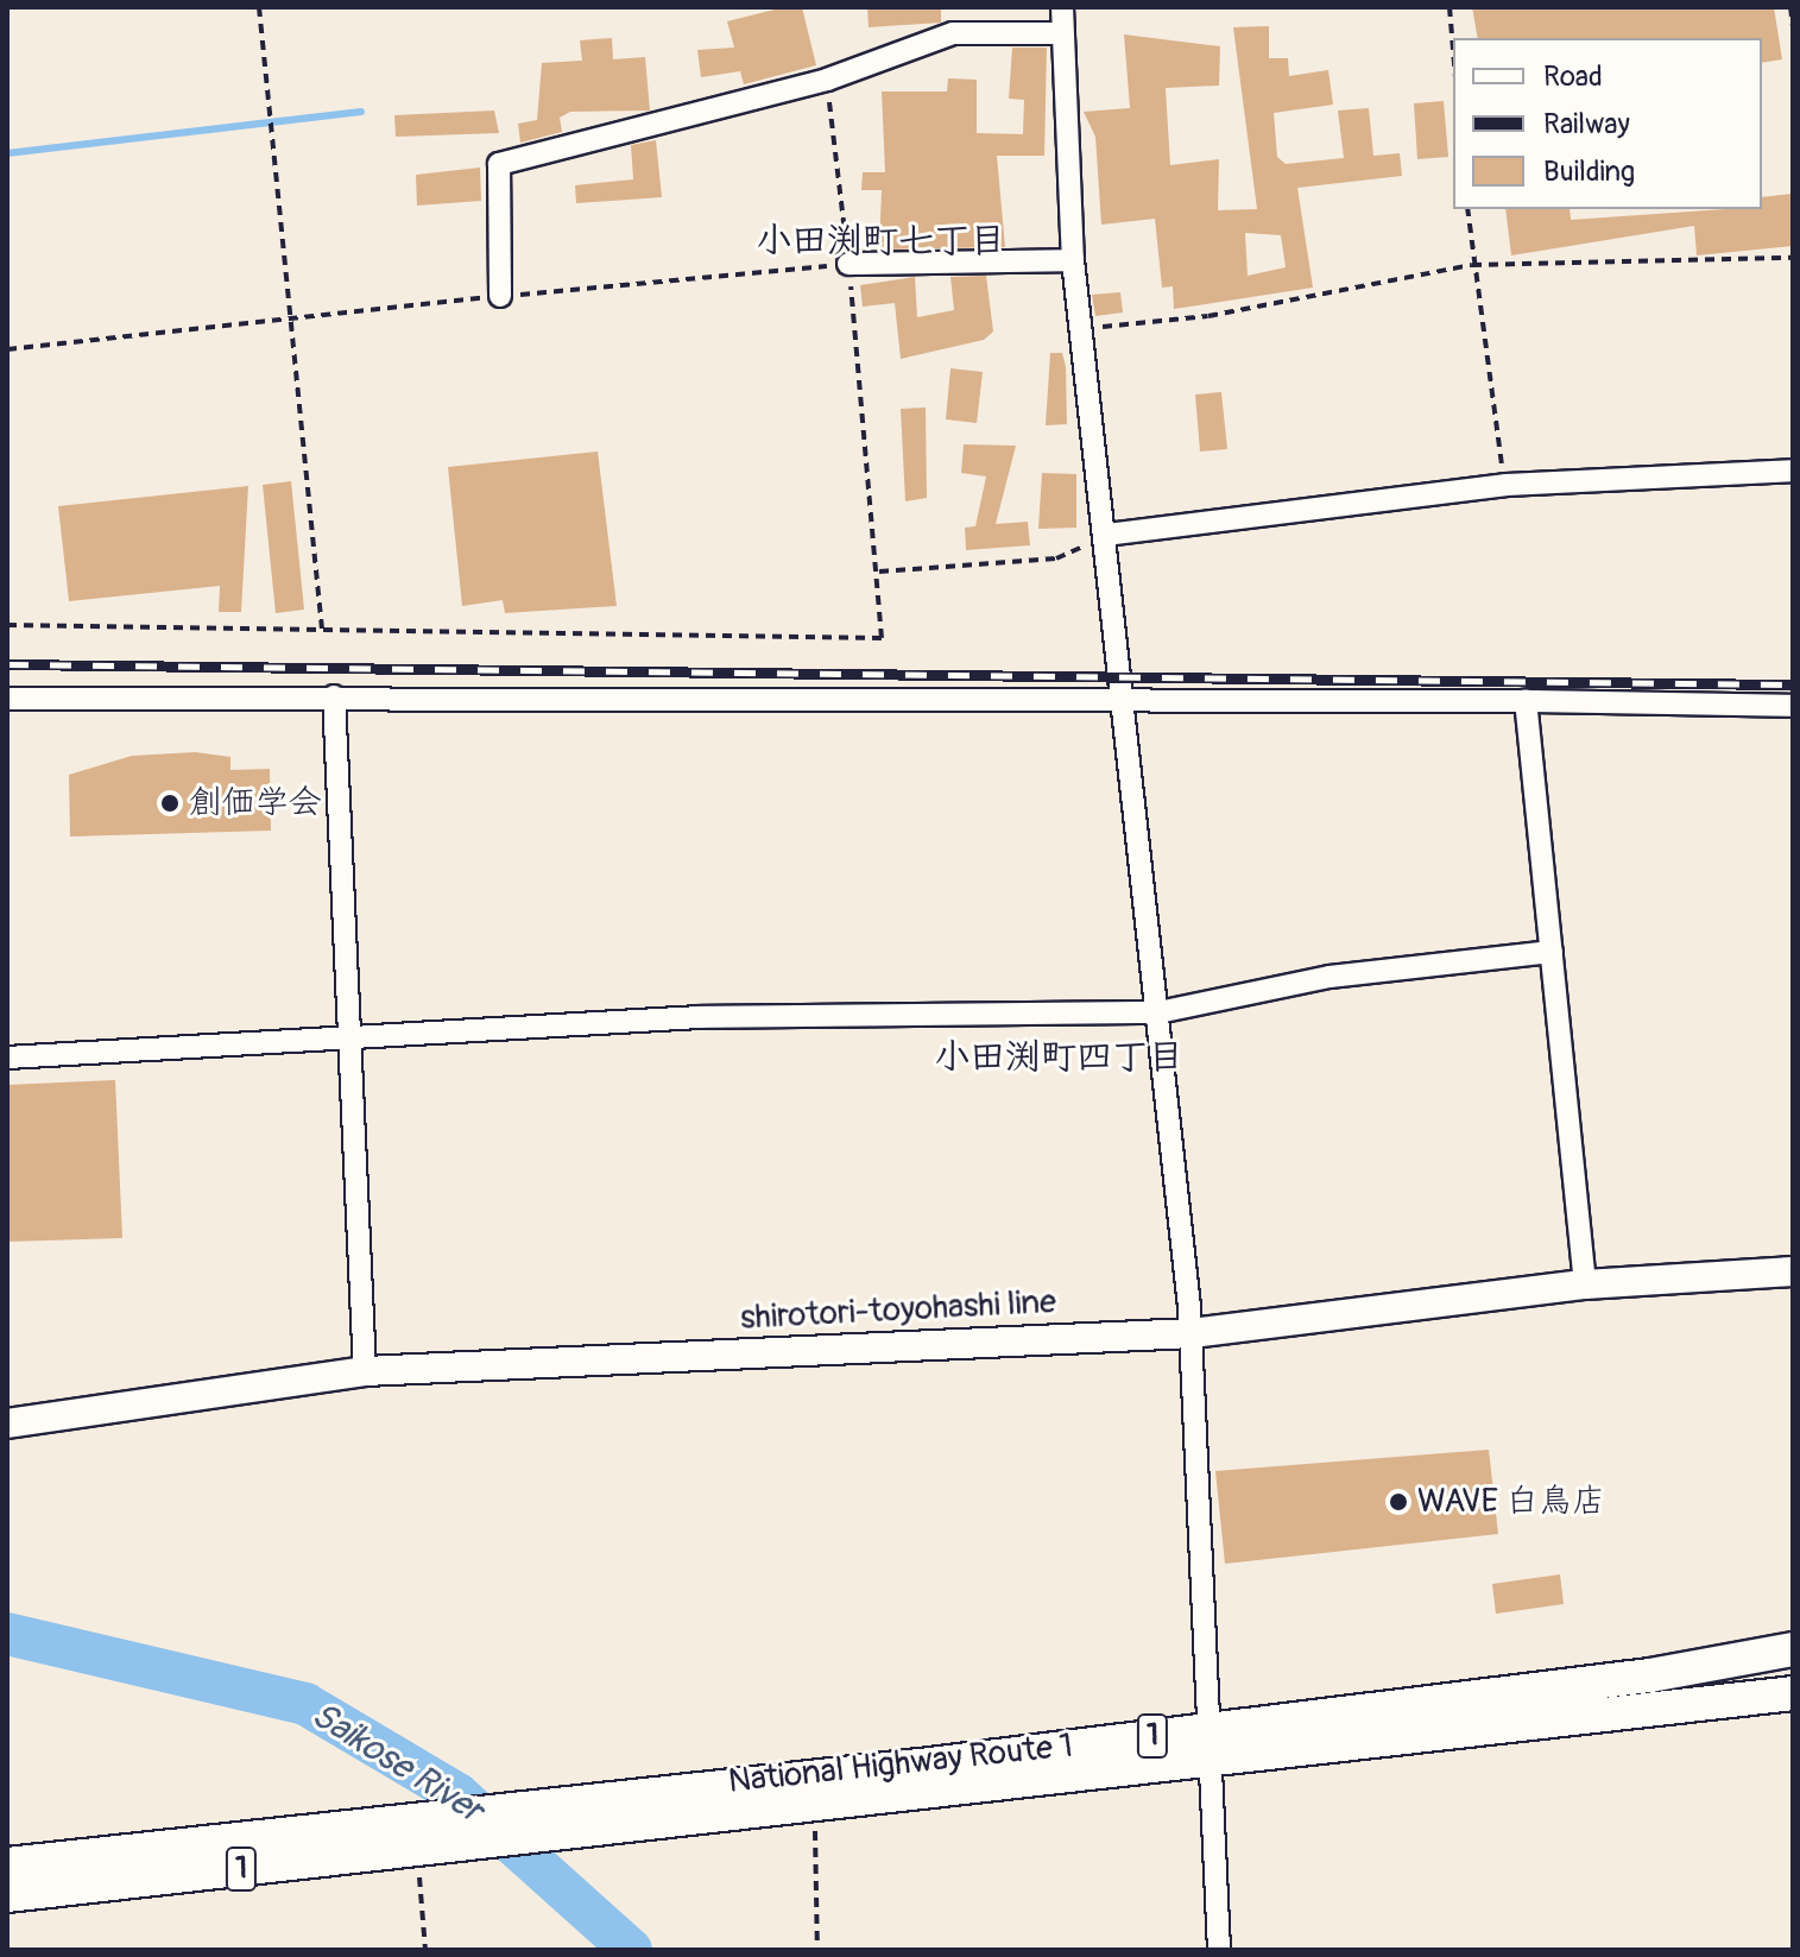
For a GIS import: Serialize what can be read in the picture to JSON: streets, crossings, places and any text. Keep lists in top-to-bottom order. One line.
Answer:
{"streets":{"highway":["1","National Highway Route 1"],"main road":["shirotori-toyohashi line"]},"districts":["小田渕町七丁目","小田渕町四丁目"],"water":["Saikose River"],"places":["創価学会","WAVE 白鳥店"],"legend":["Road","Railway","Building"]}
